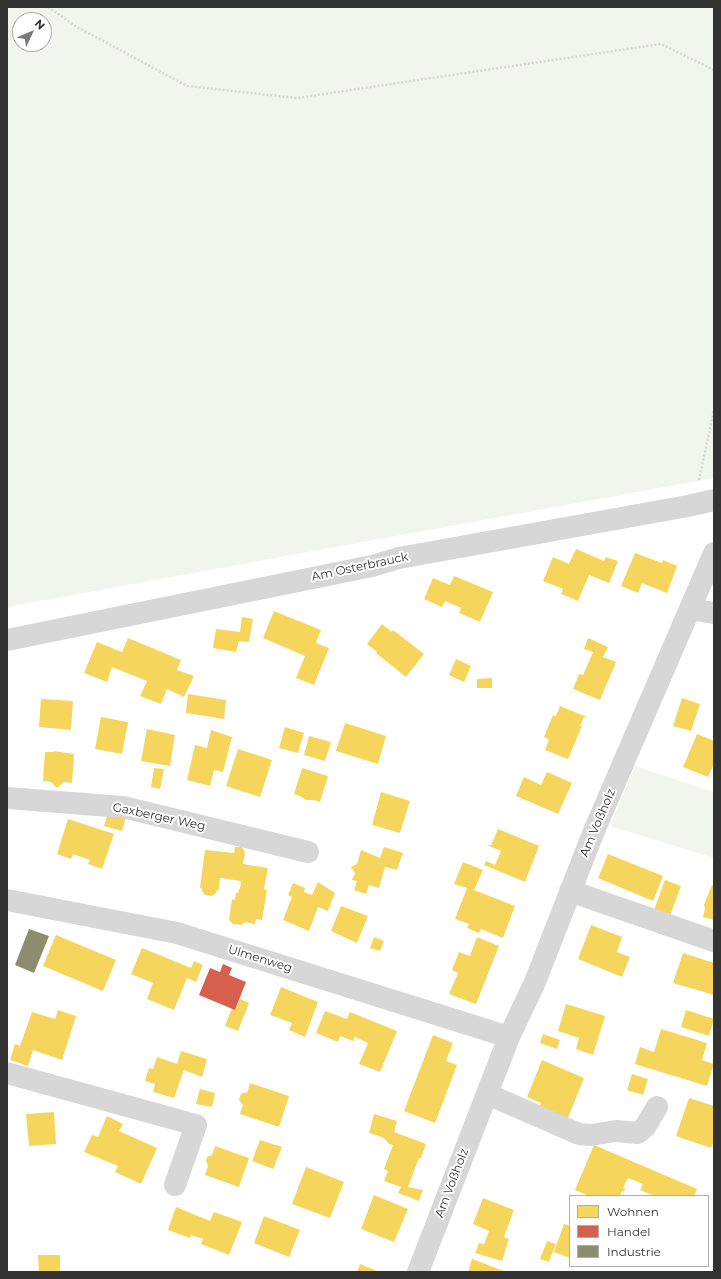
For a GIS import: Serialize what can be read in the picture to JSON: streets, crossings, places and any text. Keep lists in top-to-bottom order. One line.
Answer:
{"streets":{"street":["Am Osterbrauck","Gaxberger Weg","Am Voßholz","Ulmenweg"]},"crossings":[["Am Voßholz","Ulmenweg"]],"legend":["Wohnen","Handel","Industrie"],"north":"top right"}
